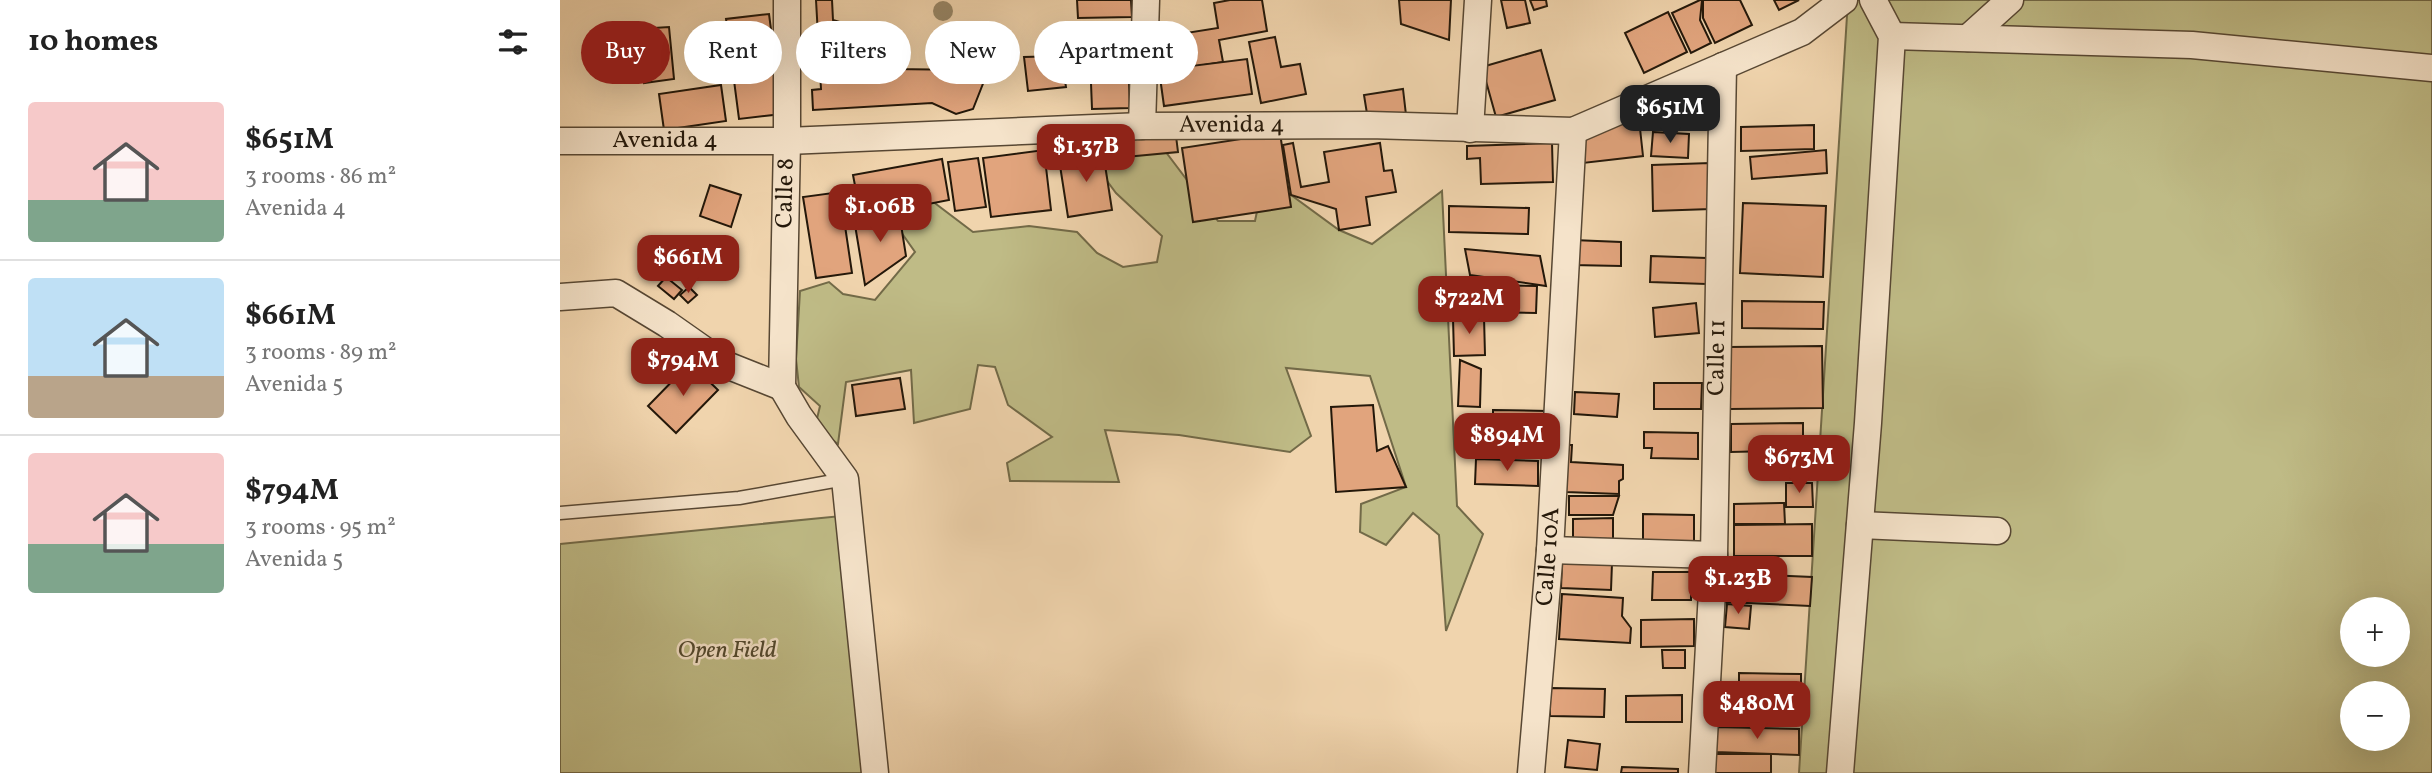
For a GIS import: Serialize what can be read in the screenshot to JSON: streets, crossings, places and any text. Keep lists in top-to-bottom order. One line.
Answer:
{"streets":{"street":["Avenida 4","Calle 8","Calle 11","Calle 10A"]},"crossings":[["Avenida 4","Calle 8"],["Avenida 4","Calle 11"],["Avenida 4","Calle 10A"]],"parks":["Open Field"],"page":{"heading":"10 homes","chip":["Buy","Rent","Filters","New","Apartment"],"list":[{"name":"$651M","note":"3 rooms · 86 m² · Avenida 4"},{"name":"$661M","note":"3 rooms · 89 m² · Avenida 5"},{"name":"$794M","note":"3 rooms · 95 m² · Avenida 5"}],"price":["$651M","$1.37B","$1.06B","$661M","$722M","$794M","$894M","$673M","$1.23B","$480M"],"map_buttons":["+","−"]}}
